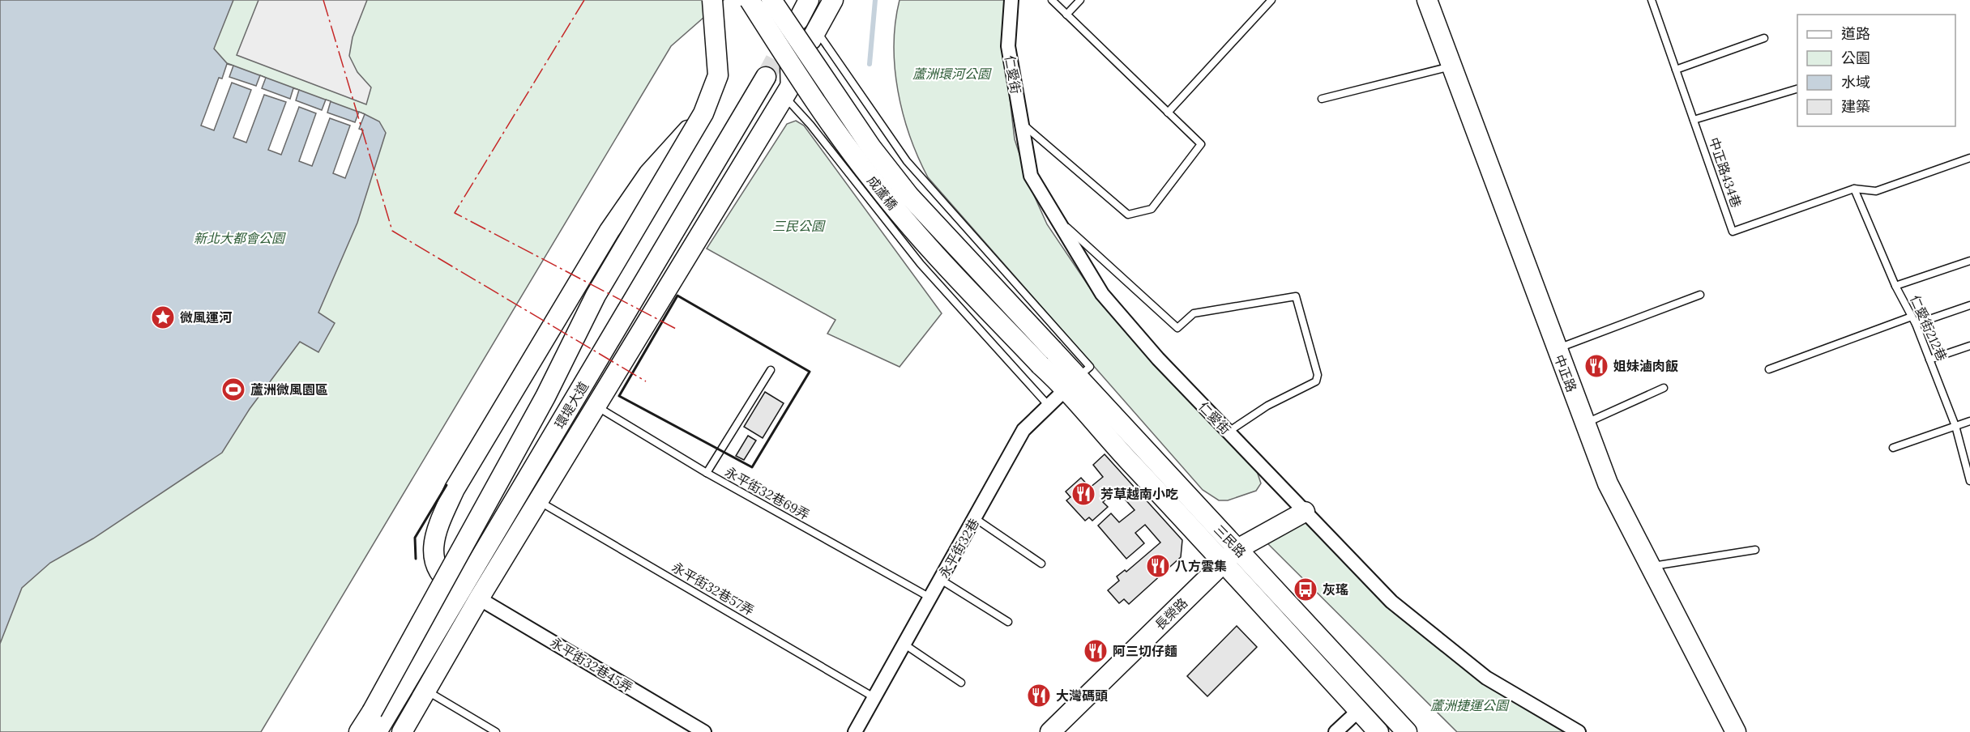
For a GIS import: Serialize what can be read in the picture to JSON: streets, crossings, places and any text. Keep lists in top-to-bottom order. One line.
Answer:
{"streets":{"main road":["成蘆橋","中正路","環堤大道","三民路","長榮路"],"street":["仁愛街","永平街32巷","永平街32巷45弄"],"lane":["中正路434巷","仁愛街212巷","永平街32巷69弄","永平街32巷57弄"]},"crossings":[["仁愛街","長榮路"],["中正路434巷","仁愛街212巷"],["成蘆橋","三民路"],["環堤大道","永平街32巷69弄"],["環堤大道","永平街32巷57弄"],["環堤大道","永平街32巷45弄"],["永平街32巷69弄","永平街32巷"],["三民路","永平街32巷"],["三民路","長榮路"],["永平街32巷","永平街32巷57弄"]],"parks":["蘆洲環河公園","三民公園","新北大都會公園","蘆洲捷運公園"],"places":{"place":["微風運河"],"restaurant":["姐妹滷肉飯","芳草越南小吃","八方雲集","阿三切仔麵","大灣碼頭"],"sports":["蘆洲微風園區"],"bus stop":["灰瑤"]},"legend":["道路","公園","水域","建築"]}
